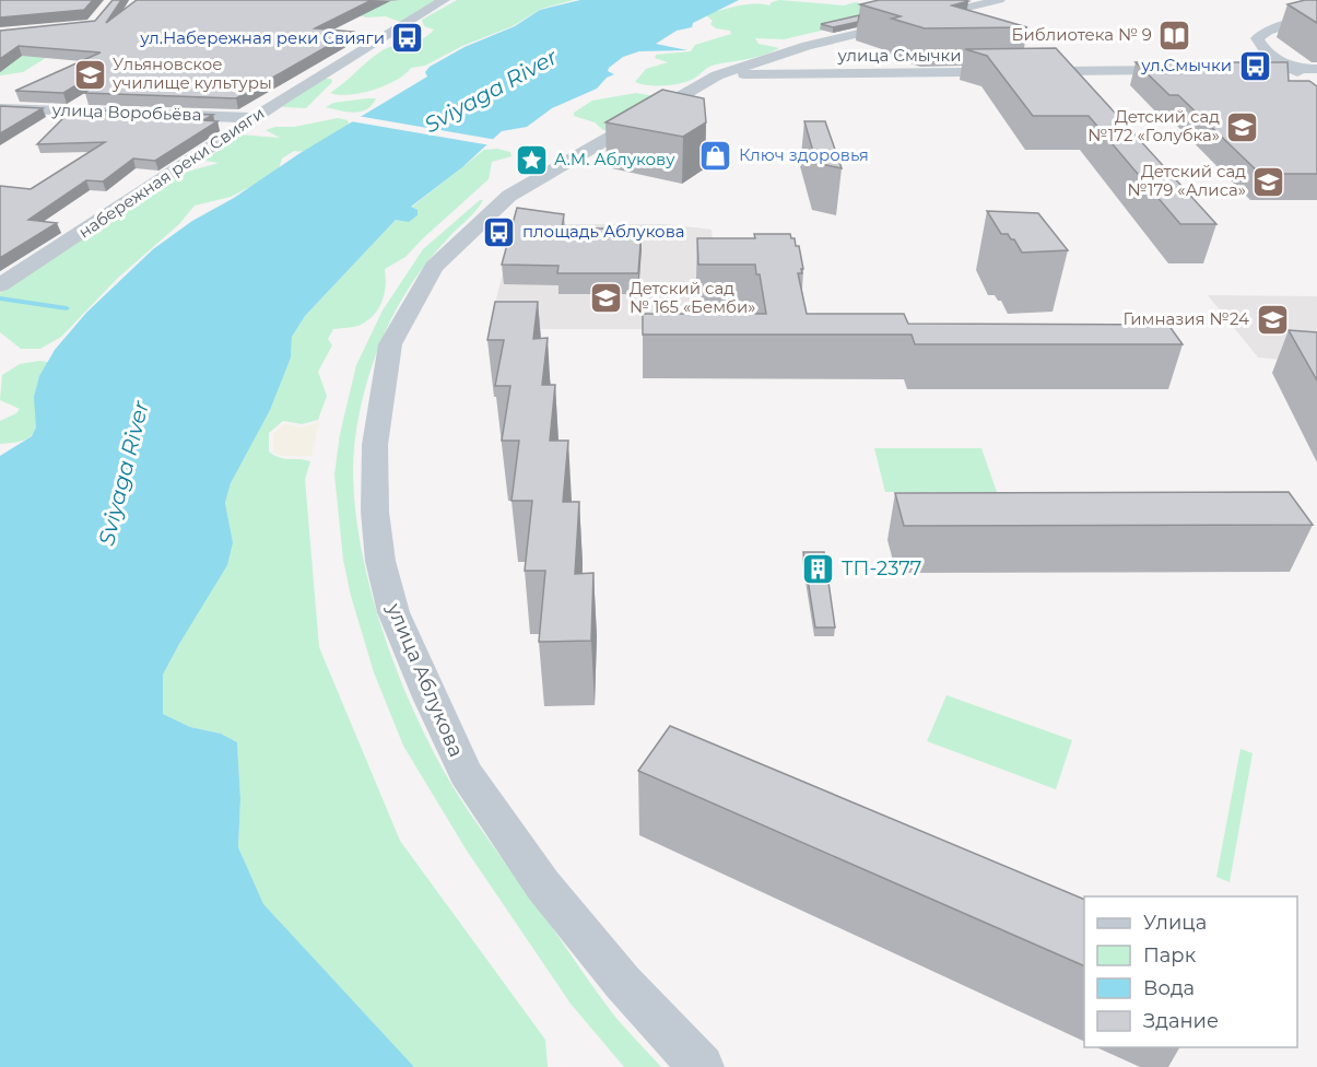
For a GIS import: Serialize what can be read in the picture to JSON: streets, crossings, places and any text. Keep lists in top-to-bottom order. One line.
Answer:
{"streets":{"street":["улица Смычки","улица Воробьёва","набережная реки Свияги","улица Аблукова"]},"crossings":[["улица Смычки","улица Аблукова"],["улица Воробьёва","набережная реки Свияги"]],"water":["Sviyaga River"],"places":{"library":["Библиотека № 9"],"bus stop":["ул.Набережная реки Свияги","ул.Смычки","площадь Аблукова"],"school or university":["Ульяновское училище культуры","Детский сад №172 «Голубка»","Детский сад №179 «Алиса»","Детский сад № 165 «Бемби»","Гимназия №24"],"shop":["Ключ здоровья"],"place":["А.М. Аблукову"],"building":["ТП-2377"]},"legend":["Улица","Парк","Вода","Здание"]}
